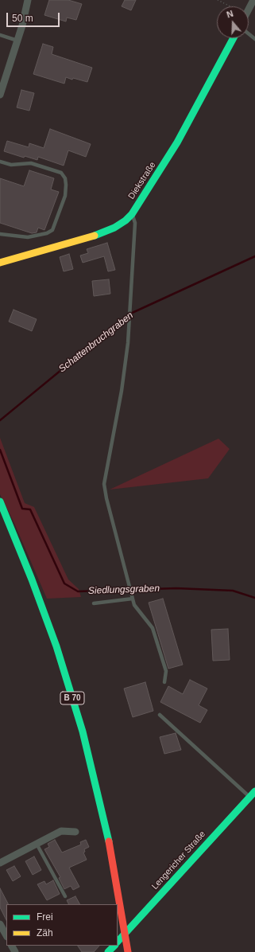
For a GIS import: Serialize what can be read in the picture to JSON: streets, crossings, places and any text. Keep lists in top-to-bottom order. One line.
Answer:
{"streets":{"main road":["Diekstraße","B 70","Lengericher Straße"]},"water":["Schattenbruchgraben","Siedlungsgraben"],"legend":["Frei","Zäh"],"scale_bar":"50 m","north":"top"}
